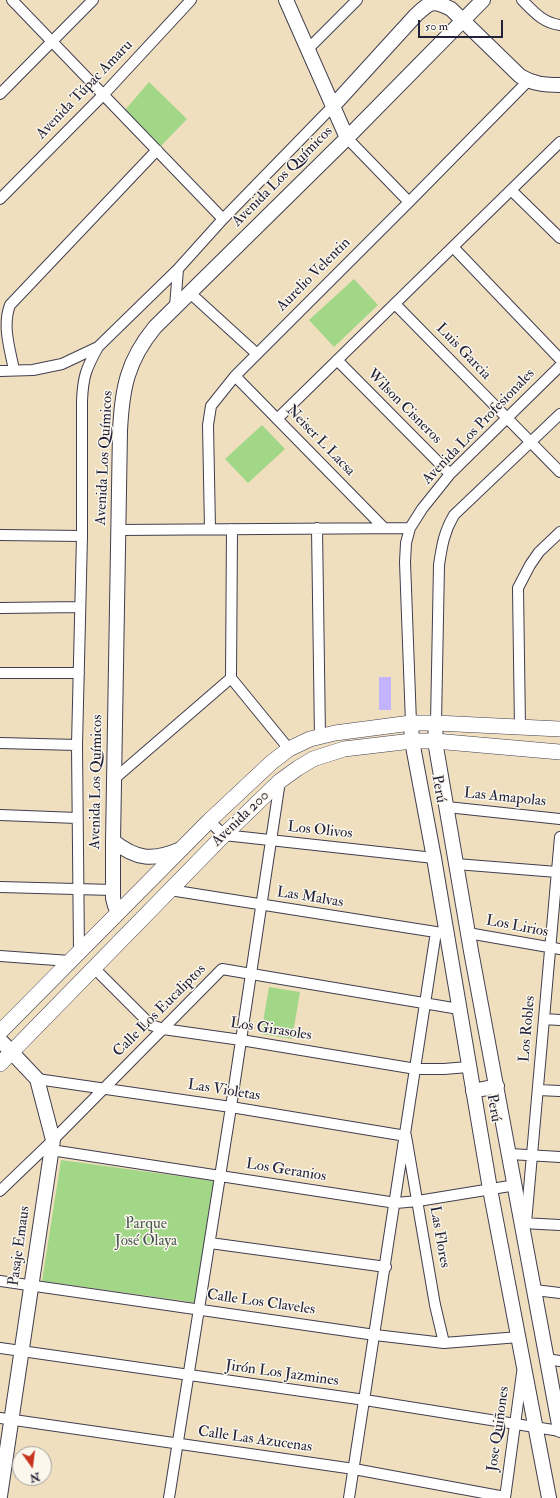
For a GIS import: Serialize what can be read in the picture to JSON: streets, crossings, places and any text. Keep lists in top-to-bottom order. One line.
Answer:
{"streets":{"main road":["Avenida Los Químicos","Perú","Avenida 200","Pasaje Emaus"],"street":["Avenida Túpac Amaru","Aurelio Velentin","Luis Garcia","Wilson Cisneros","Avenida Los Profesionales","Neiser L Lacsa","Las Amapolas","Los Olivos","Las Malvas","Los Lirios","Calle Los Eucaliptos","Los Robles","Los Girasoles","Las Violetas","Los Geranios","Las Flores","Calle Los Claveles","Jirón Los Jazmines","Jose Quiñones","Calle Las Azucenas"]},"crossings":[["Avenida Los Químicos","Avenida 200"],["Aurelio Velentin","Neiser L Lacsa"],["Luis Garcia","Avenida Los Profesionales"],["Wilson Cisneros","Avenida Los Profesionales"],["Avenida Los Profesionales","Perú"],["Avenida Los Profesionales","Avenida 200"],["Perú","Las Amapolas"],["Perú","Avenida 200"],["Perú","Los Olivos"],["Perú","Las Malvas"],["Perú","Los Lirios"],["Perú","Calle Los Eucaliptos"],["Perú","Los Robles"],["Perú","Los Girasoles"],["Perú","Los Geranios"],["Perú","Calle Los Claveles"],["Perú","Jirón Los Jazmines"],["Perú","Jose Quiñones"],["Avenida 200","Los Olivos"],["Avenida 200","Las Malvas"],["Avenida 200","Los Girasoles"],["Avenida 200","Pasaje Emaus"],["Los Lirios","Los Robles"],["Calle Los Eucaliptos","Los Girasoles"],["Calle Los Eucaliptos","Las Violetas"],["Calle Los Eucaliptos","Los Geranios"],["Calle Los Eucaliptos","Pasaje Emaus"],["Las Violetas","Las Flores"],["Las Violetas","Pasaje Emaus"],["Los Geranios","Las Flores"],["Los Geranios","Pasaje Emaus"],["Las Flores","Calle Los Claveles"],["Pasaje Emaus","Calle Los Claveles"],["Pasaje Emaus","Jirón Los Jazmines"],["Pasaje Emaus","Calle Las Azucenas"],["Jirón Los Jazmines","Jose Quiñones"],["Jose Quiñones","Calle Las Azucenas"]],"parks":["Parque José Olaya"],"scale_bar":"50 m","north":"bottom"}
